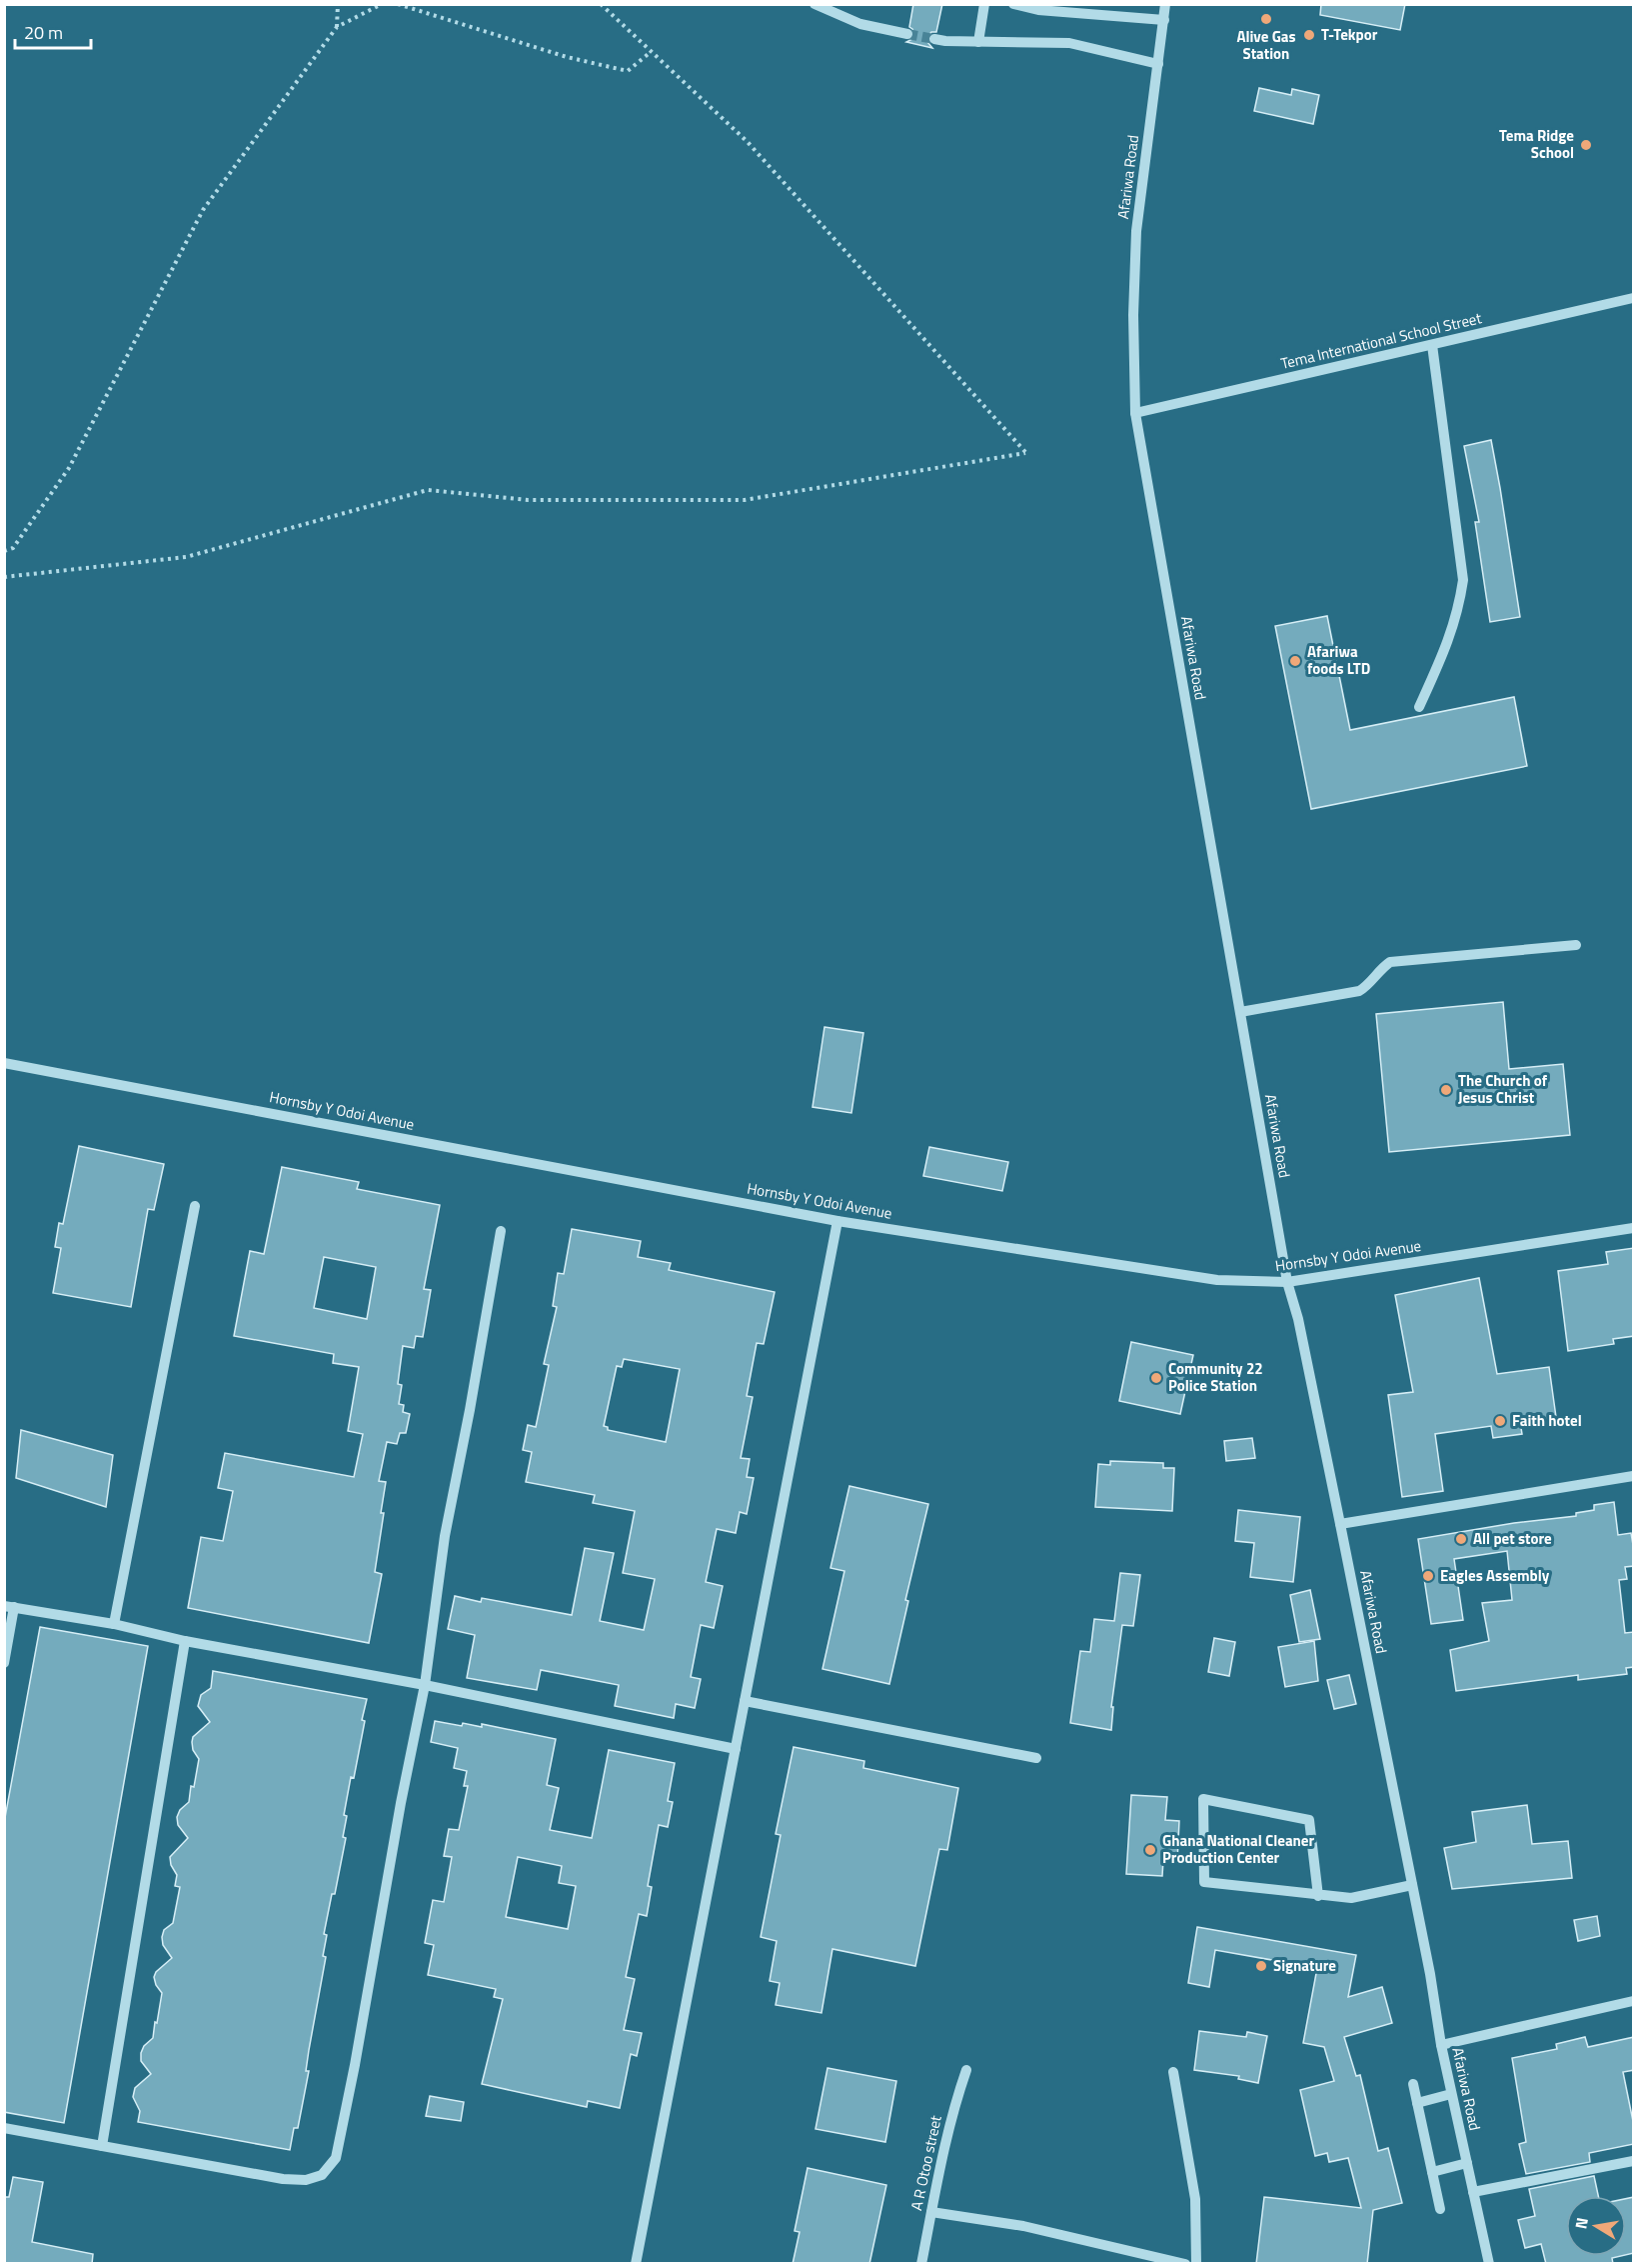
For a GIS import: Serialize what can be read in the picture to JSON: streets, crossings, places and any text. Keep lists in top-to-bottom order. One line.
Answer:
{"streets":{"street":["Afariwa Road","Tema International School Street","Hornsby Y Odoi Avenue","A R Otoo street"]},"crossings":[["Afariwa Road","Tema International School Street"],["Afariwa Road","Hornsby Y Odoi Avenue"]],"places":["Alive Gas Station","T-Tekpor","Tema Ridge School","Afariwa foods LTD","The Church of Jesus Christ","Community 22 Police Station","Faith hotel","All pet store","Eagles Assembly","Ghana National Cleaner Production Center","Signature"],"scale_bar":"20 m","north":"left"}
